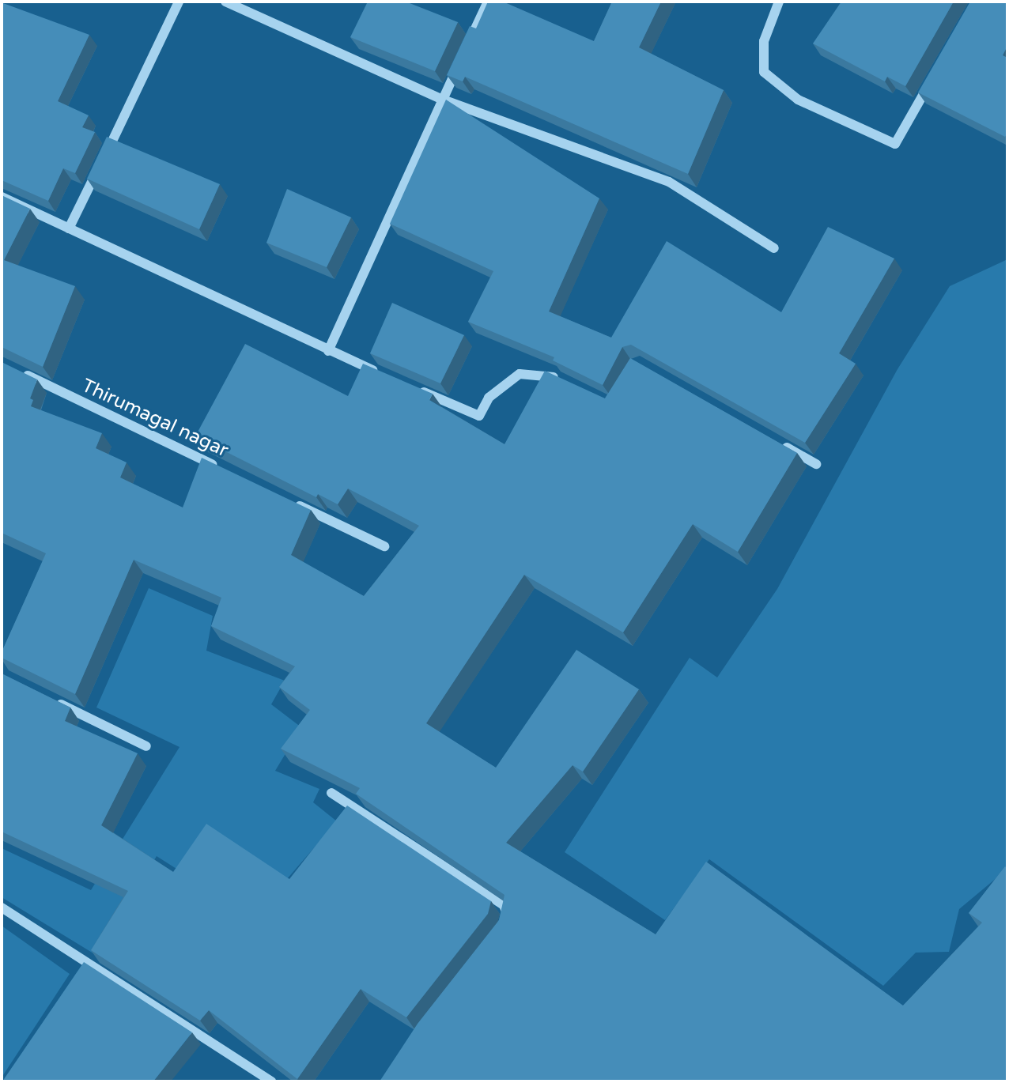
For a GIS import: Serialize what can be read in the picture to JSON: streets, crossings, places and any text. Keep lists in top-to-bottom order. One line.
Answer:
{"streets":{"street":["Thirumagal nagar"]}}
